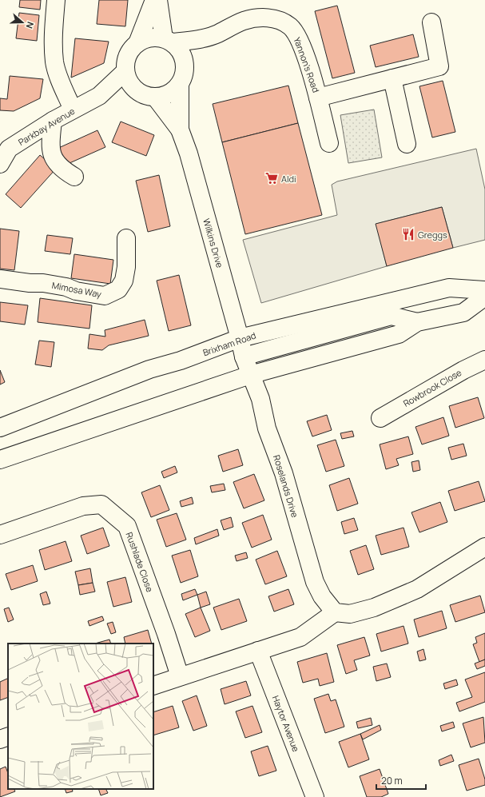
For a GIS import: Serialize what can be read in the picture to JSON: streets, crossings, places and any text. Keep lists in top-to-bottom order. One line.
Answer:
{"streets":{"street":["Yannon's Road","Parkbay Avenue","Wilkins Drive","Mimosa Way","Brixham Road","Rowbrook Close","Roselands Drive","Rushlade Close","Haytor Avenue"]},"crossings":[["Yannon's Road","Parkbay Avenue"],["Yannon's Road","Wilkins Drive"],["Parkbay Avenue","Wilkins Drive"],["Wilkins Drive","Brixham Road"],["Wilkins Drive","Roselands Drive"]],"places":{"supermarket":["Aldi"],"restaurant":["Greggs"]},"scale_bar":"20 m","north":"right"}
